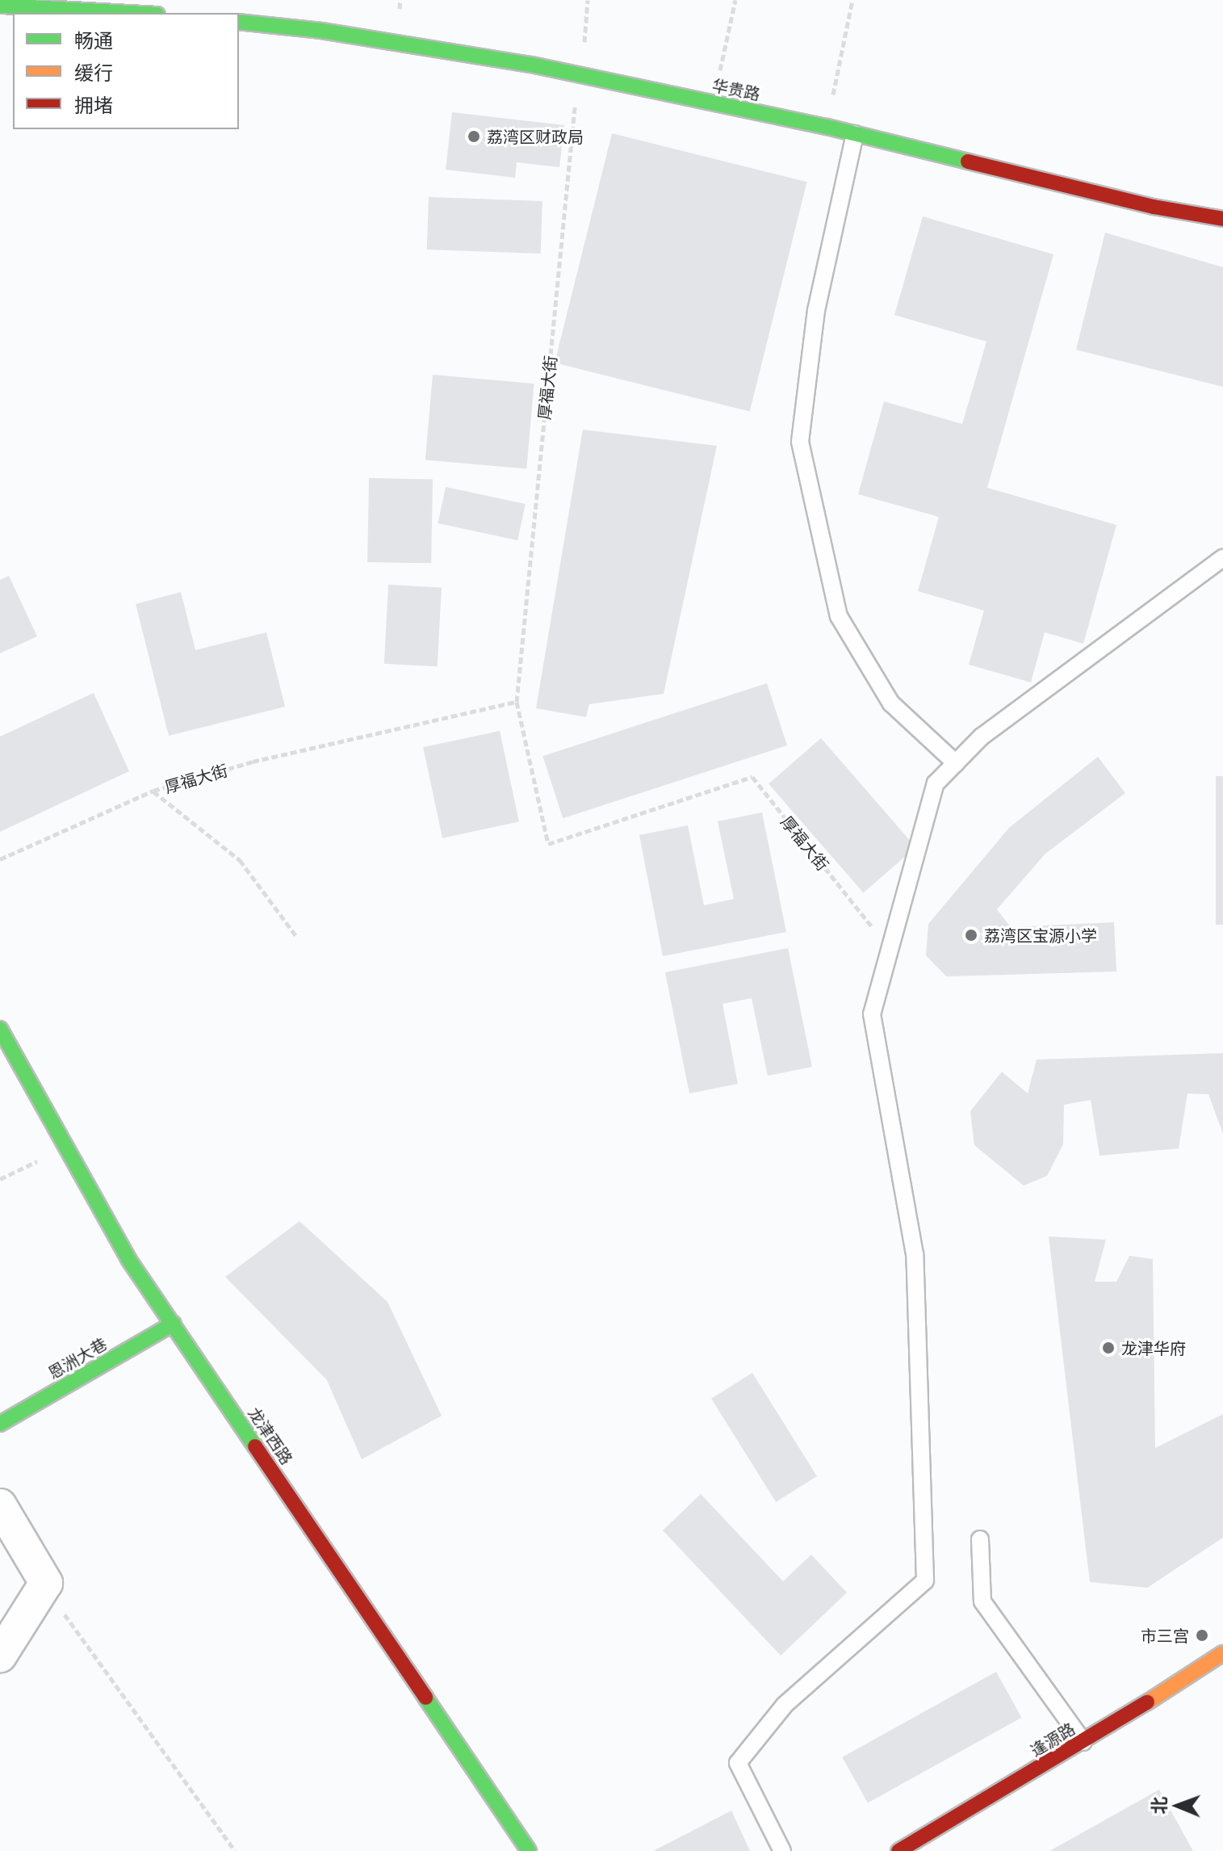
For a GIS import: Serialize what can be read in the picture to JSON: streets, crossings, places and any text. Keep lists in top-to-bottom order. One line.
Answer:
{"streets":{"street":["华贵路","恩洲大巷","龙津西路","逢源路"],"path":["厚福大街"]},"crossings":[["华贵路","厚福大街"],["恩洲大巷","龙津西路"]],"places":["荔湾区财政局","荔湾区宝源小学","龙津华府","市三宫"],"legend":["畅通","缓行","拥堵"],"north":"left"}
